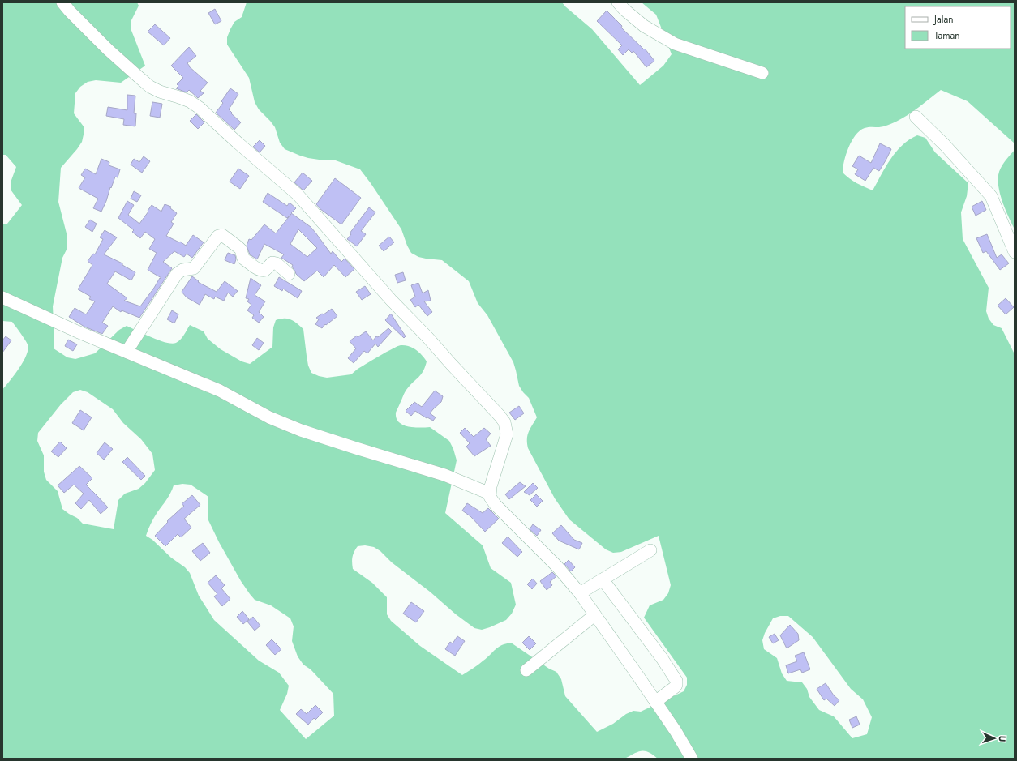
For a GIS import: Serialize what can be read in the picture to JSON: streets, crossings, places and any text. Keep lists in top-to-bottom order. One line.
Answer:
{"legend":["Jalan","Taman"],"north":"right"}
